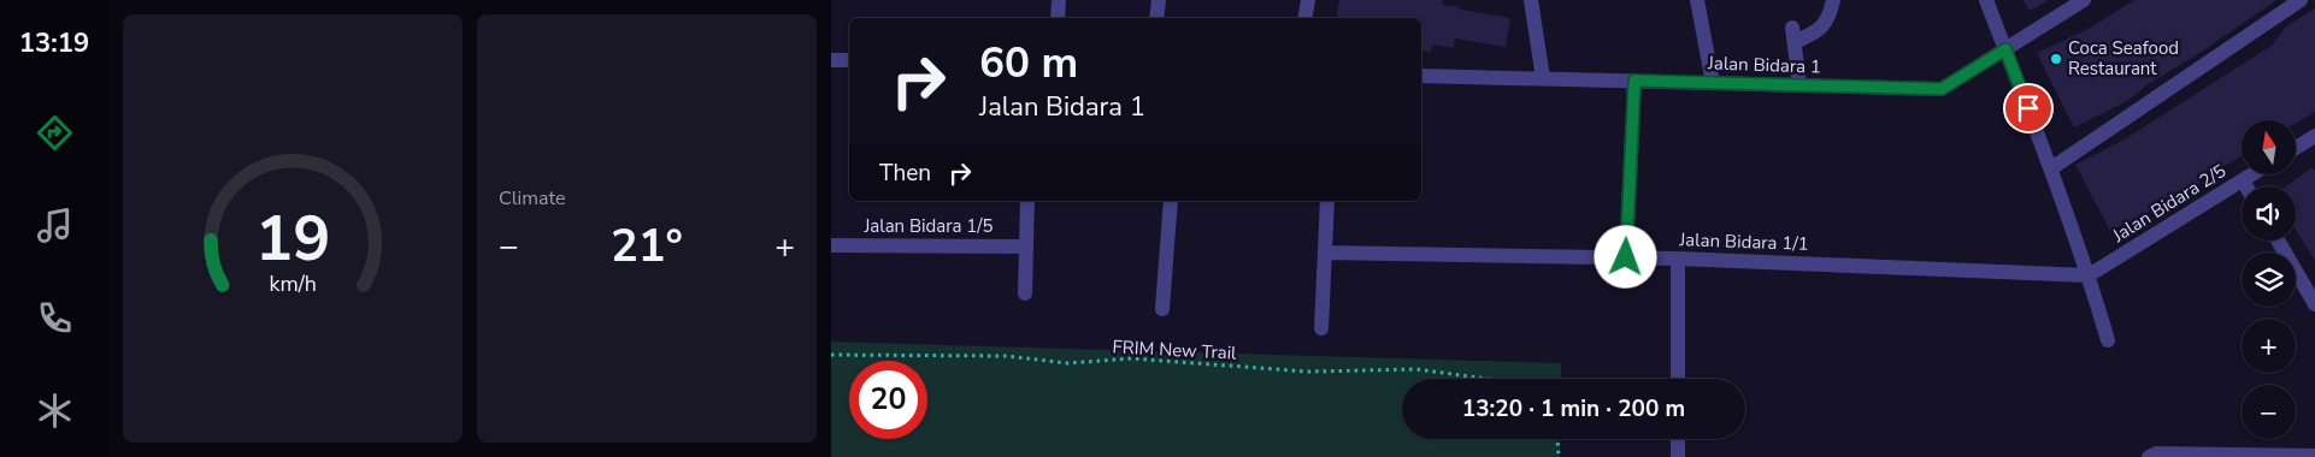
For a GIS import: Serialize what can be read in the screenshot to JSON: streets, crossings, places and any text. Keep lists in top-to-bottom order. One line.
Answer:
{"streets":{"street":["Jalan Bidara 1","Jalan Bidara 2/5","Jalan Bidara 1/5","Jalan Bidara 1/1"],"path":["FRIM New Trail"]},"crossings":[["Jalan Bidara 2/5","Jalan Bidara 1/1"]],"places":["Coca Seafood Restaurant"],"north":"top","page":{"tabs":"13:19","tile":"Climate","turn":["60 m","Jalan Bidara 1"],"map_buttons":["+","−"],"then":"Then","heat":["−","21°","+"],"limit":"20","trip":"13:20 · 1 min · 200 m","gauge":["19","km/h"]}}
